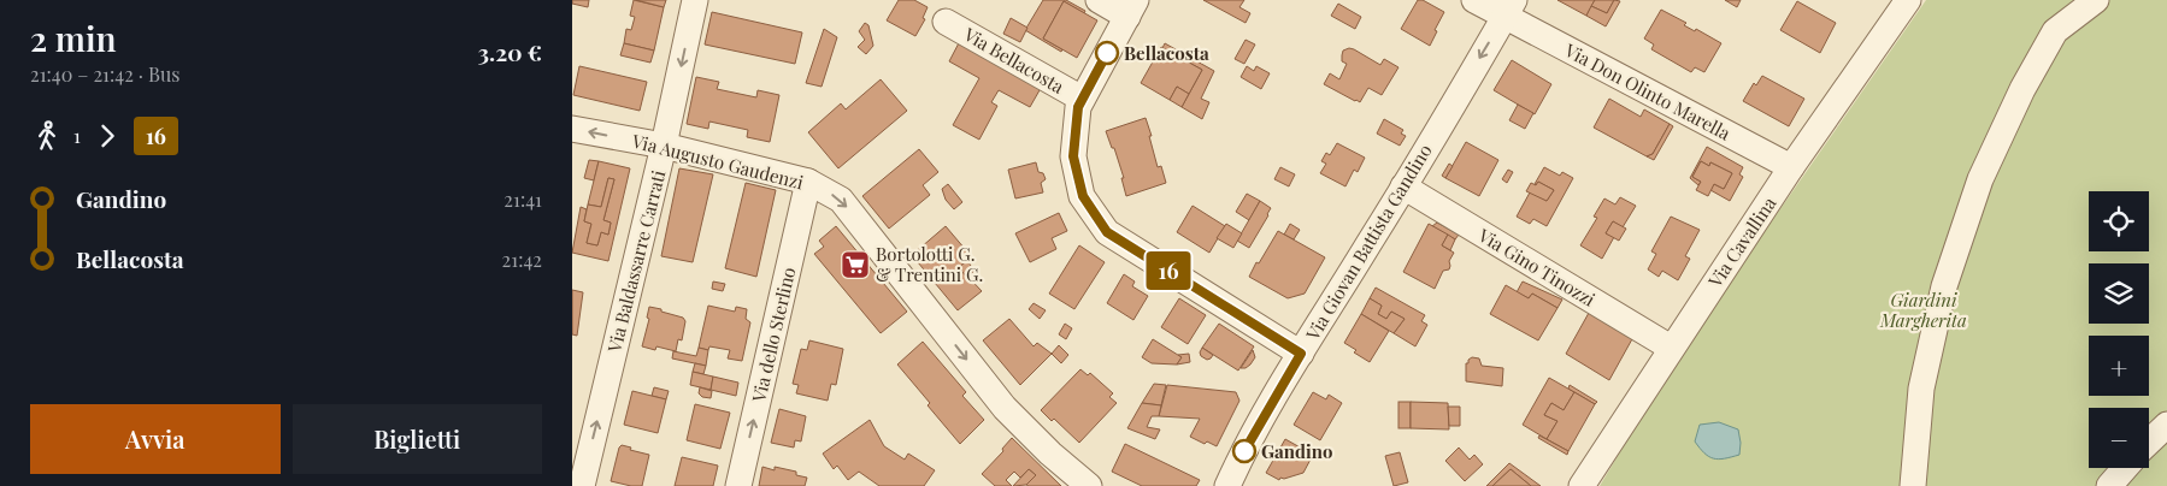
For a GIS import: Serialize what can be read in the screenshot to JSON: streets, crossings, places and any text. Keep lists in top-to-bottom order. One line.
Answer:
{"streets":{"street":["Via Bellacosta","Via Don Olinto Marella","Via Augusto Gaudenzi","Via Giovan Battista Gandino","Via Cavallina","Via Baldassarre Carrati","Via Gino Tinozzi","Via dello Sterlino"]},"crossings":[["Via Bellacosta","Via Giovan Battista Gandino"],["Via Don Olinto Marella","Via Giovan Battista Gandino"],["Via Don Olinto Marella","Via Cavallina"],["Via Augusto Gaudenzi","Via Baldassarre Carrati"],["Via Augusto Gaudenzi","Via dello Sterlino"],["Via Giovan Battista Gandino","Via Gino Tinozzi"],["Via Cavallina","Via Gino Tinozzi"]],"one_way":["Via Giovan Battista Gandino","Via dello Sterlino"],"parks":["Giardini Margherita"],"places":{"other":["Bellacosta","Gandino"],"supermarket":["Bortolotti G. & Trentini G."]},"lines":["bus line 16"],"page":{"heading":["2 min","21:40 – 21:42 · Bus","3.20 €"],"on_map":"16","legs":["1","16"],"list":[{"name":"Gandino","value":"21:41"},{"name":"Bellacosta","value":"21:42"}],"map_buttons":["+","−"],"buttons":["Avvia","Biglietti"]}}
